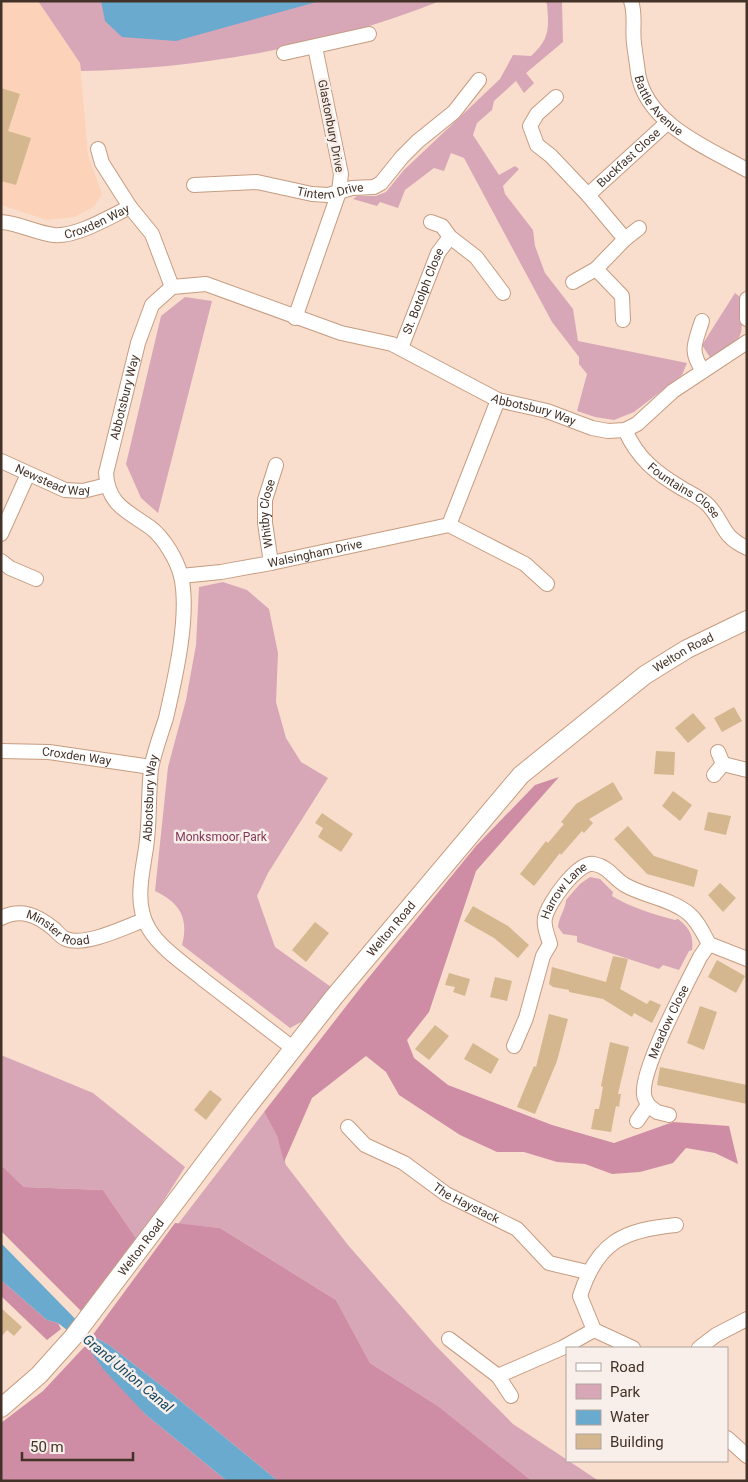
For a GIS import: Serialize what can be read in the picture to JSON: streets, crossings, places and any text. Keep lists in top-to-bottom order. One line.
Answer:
{"streets":{"street":["Battle Avenue","Glastonbury Drive","Buckfast Close","Tintern Drive","Croxden Way","St. Botolph Close","Abbotsbury Way","Newstead Way","Fountains Close","Whitby Close","Walsingham Drive","Welton Road","Harrow Lane","Minster Road","Meadow Close","The Haystack"]},"crossings":[["Battle Avenue","Buckfast Close"],["Glastonbury Drive","Tintern Drive"],["Glastonbury Drive","Abbotsbury Way"],["Croxden Way","Abbotsbury Way"],["St. Botolph Close","Abbotsbury Way"],["Abbotsbury Way","Newstead Way"],["Abbotsbury Way","Fountains Close"],["Abbotsbury Way","Walsingham Drive"],["Abbotsbury Way","Minster Road"],["Whitby Close","Walsingham Drive"],["Harrow Lane","Meadow Close"]],"water":["Grand Union Canal"],"parks":["Monksmoor Park"],"legend":["Road","Park","Water","Building"],"scale_bar":"50 m"}
